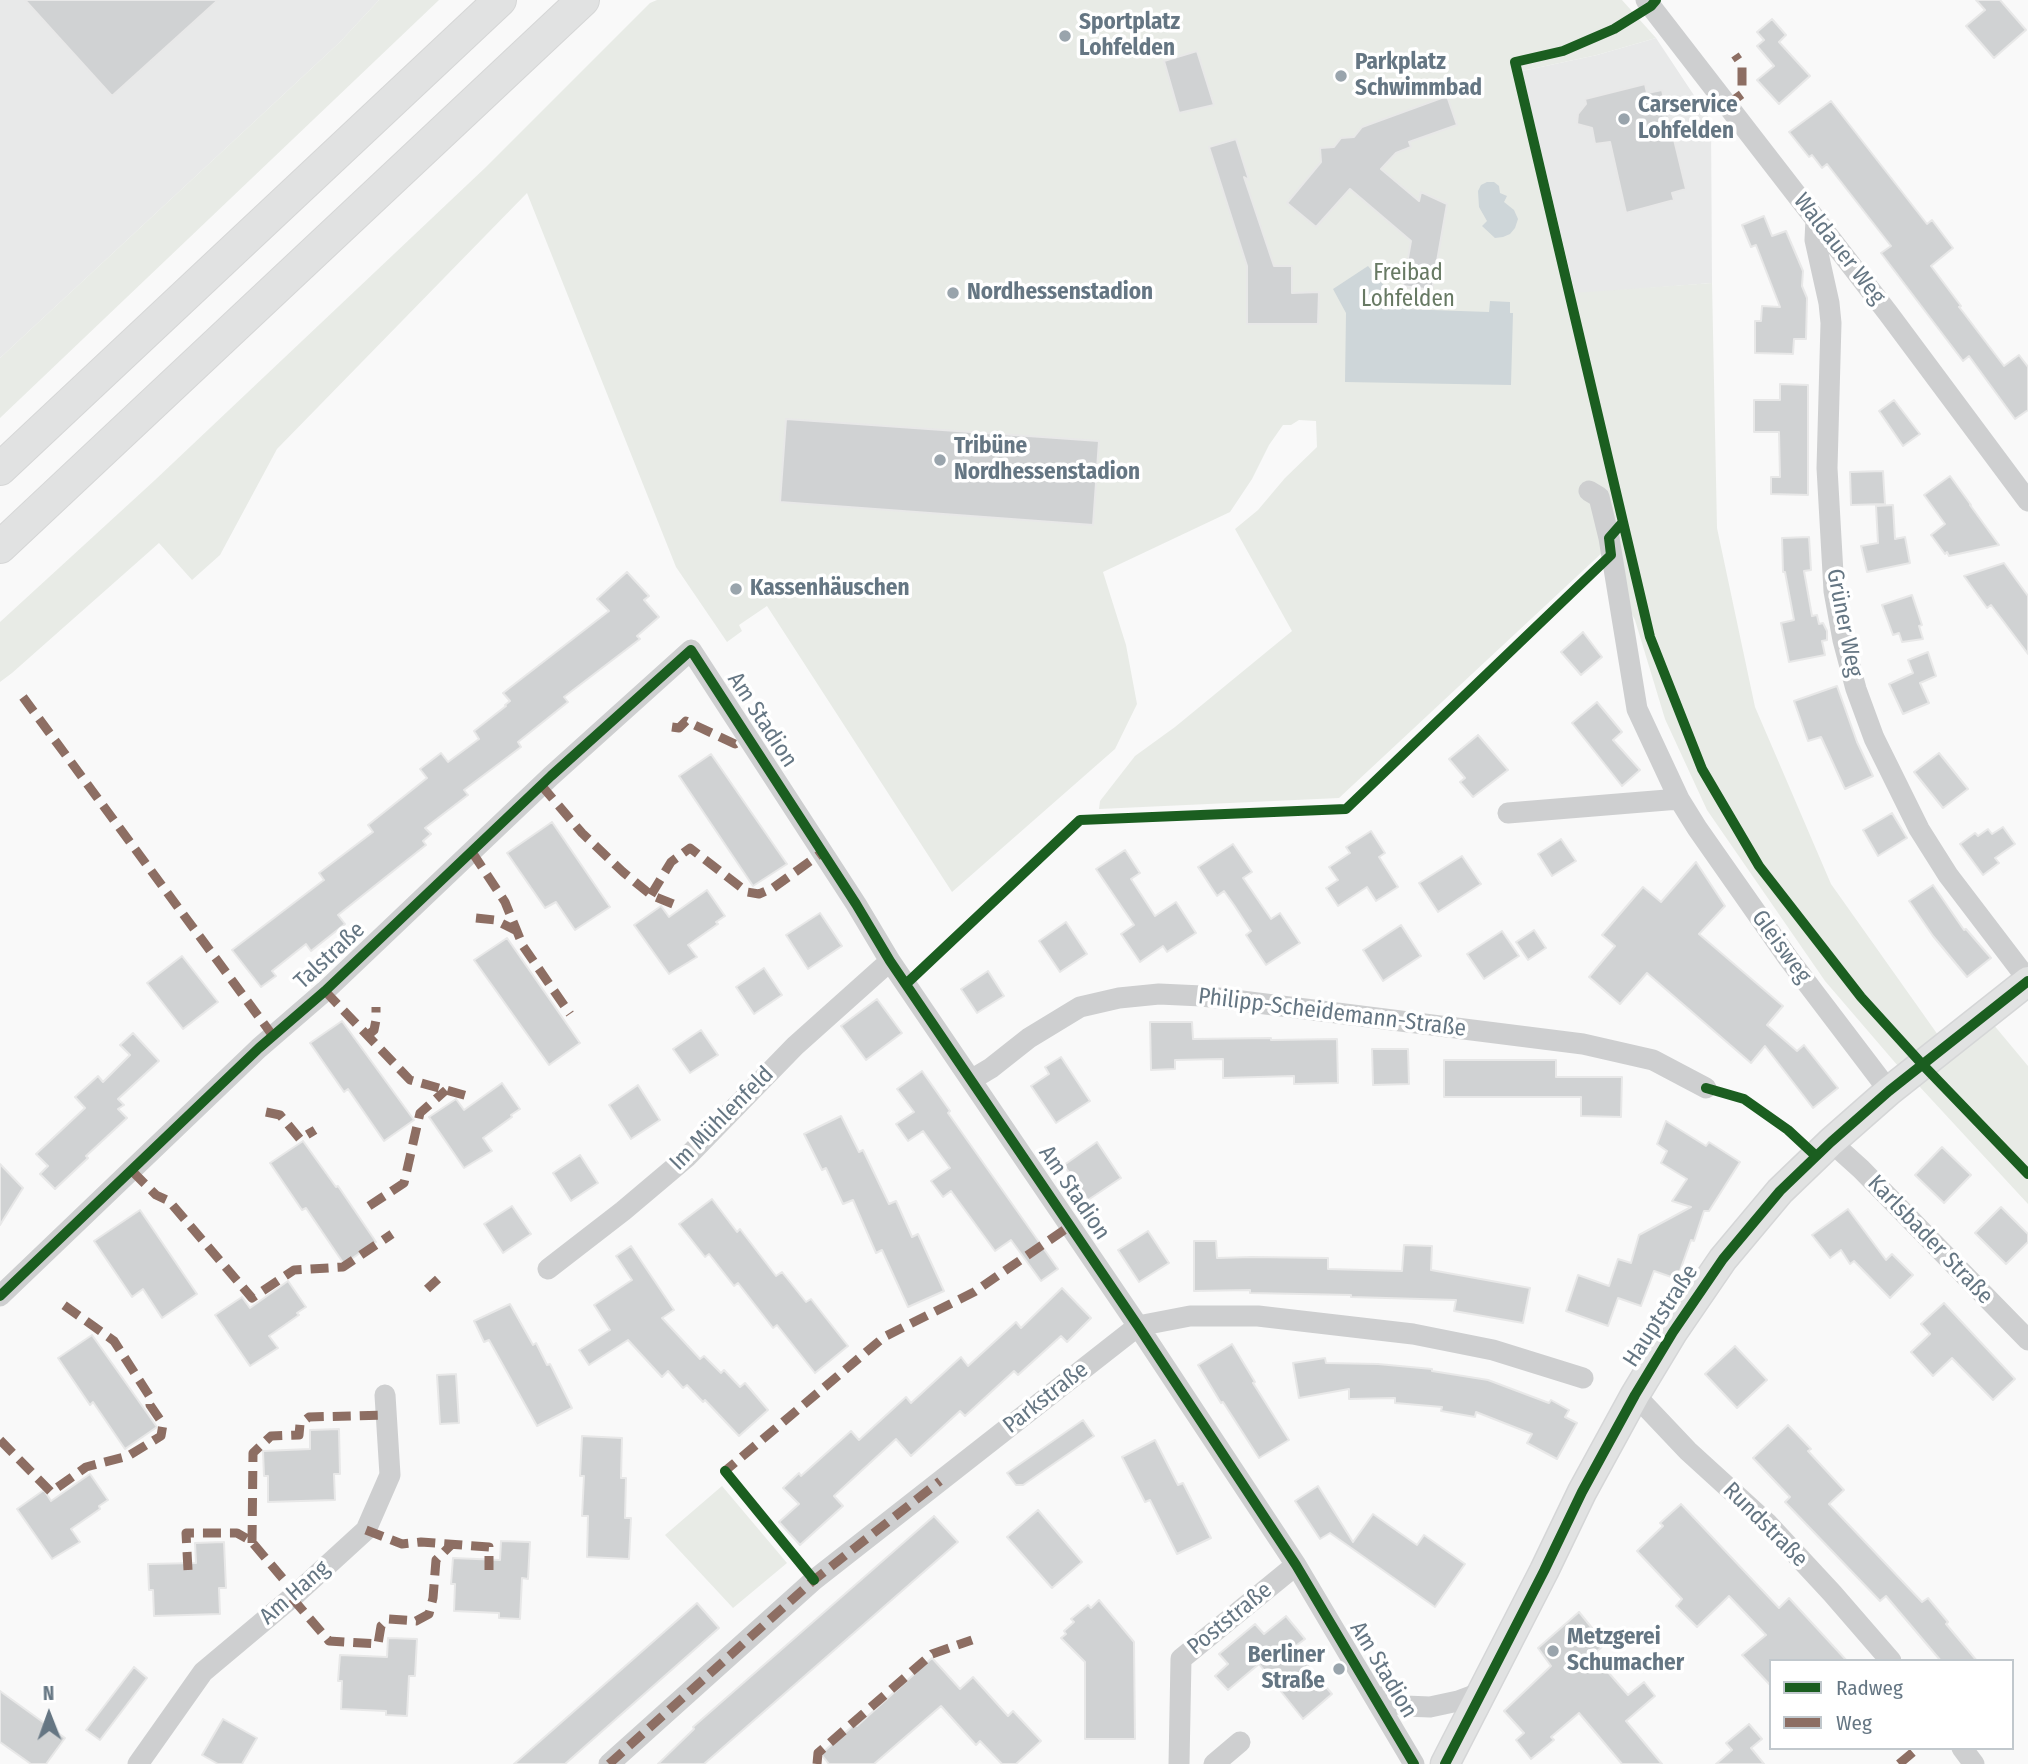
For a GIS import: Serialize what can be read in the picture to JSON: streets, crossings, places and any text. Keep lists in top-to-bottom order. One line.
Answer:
{"streets":{"main road":["Hauptstraße"],"street":["Waldauer Weg","Grüner Weg","Am Stadion","Gleisweg","Talstraße","Philipp-Scheidemann-Straße","Im Mühlenfeld","Karlsbader Straße","Parkstraße","Rundstraße","Am Hang","Poststraße"]},"crossings":[["Waldauer Weg","Grüner Weg"],["Grüner Weg","Hauptstraße"],["Am Stadion","Talstraße"],["Am Stadion","Philipp-Scheidemann-Straße"],["Am Stadion","Im Mühlenfeld"],["Am Stadion","Hauptstraße"],["Am Stadion","Parkstraße"],["Am Stadion","Poststraße"],["Gleisweg","Hauptstraße"],["Karlsbader Straße","Hauptstraße"],["Hauptstraße","Rundstraße"]],"parks":["Freibad Lohfelden"],"places":["Sportplatz Lohfelden","Parkplatz Schwimmbad","Carservice Lohfelden","Nordhessenstadion","Tribüne Nordhessenstadion","Kassenhäuschen","Metzgerei Schumacher","Berliner Straße"],"legend":["Radweg","Weg"],"north":"top"}
